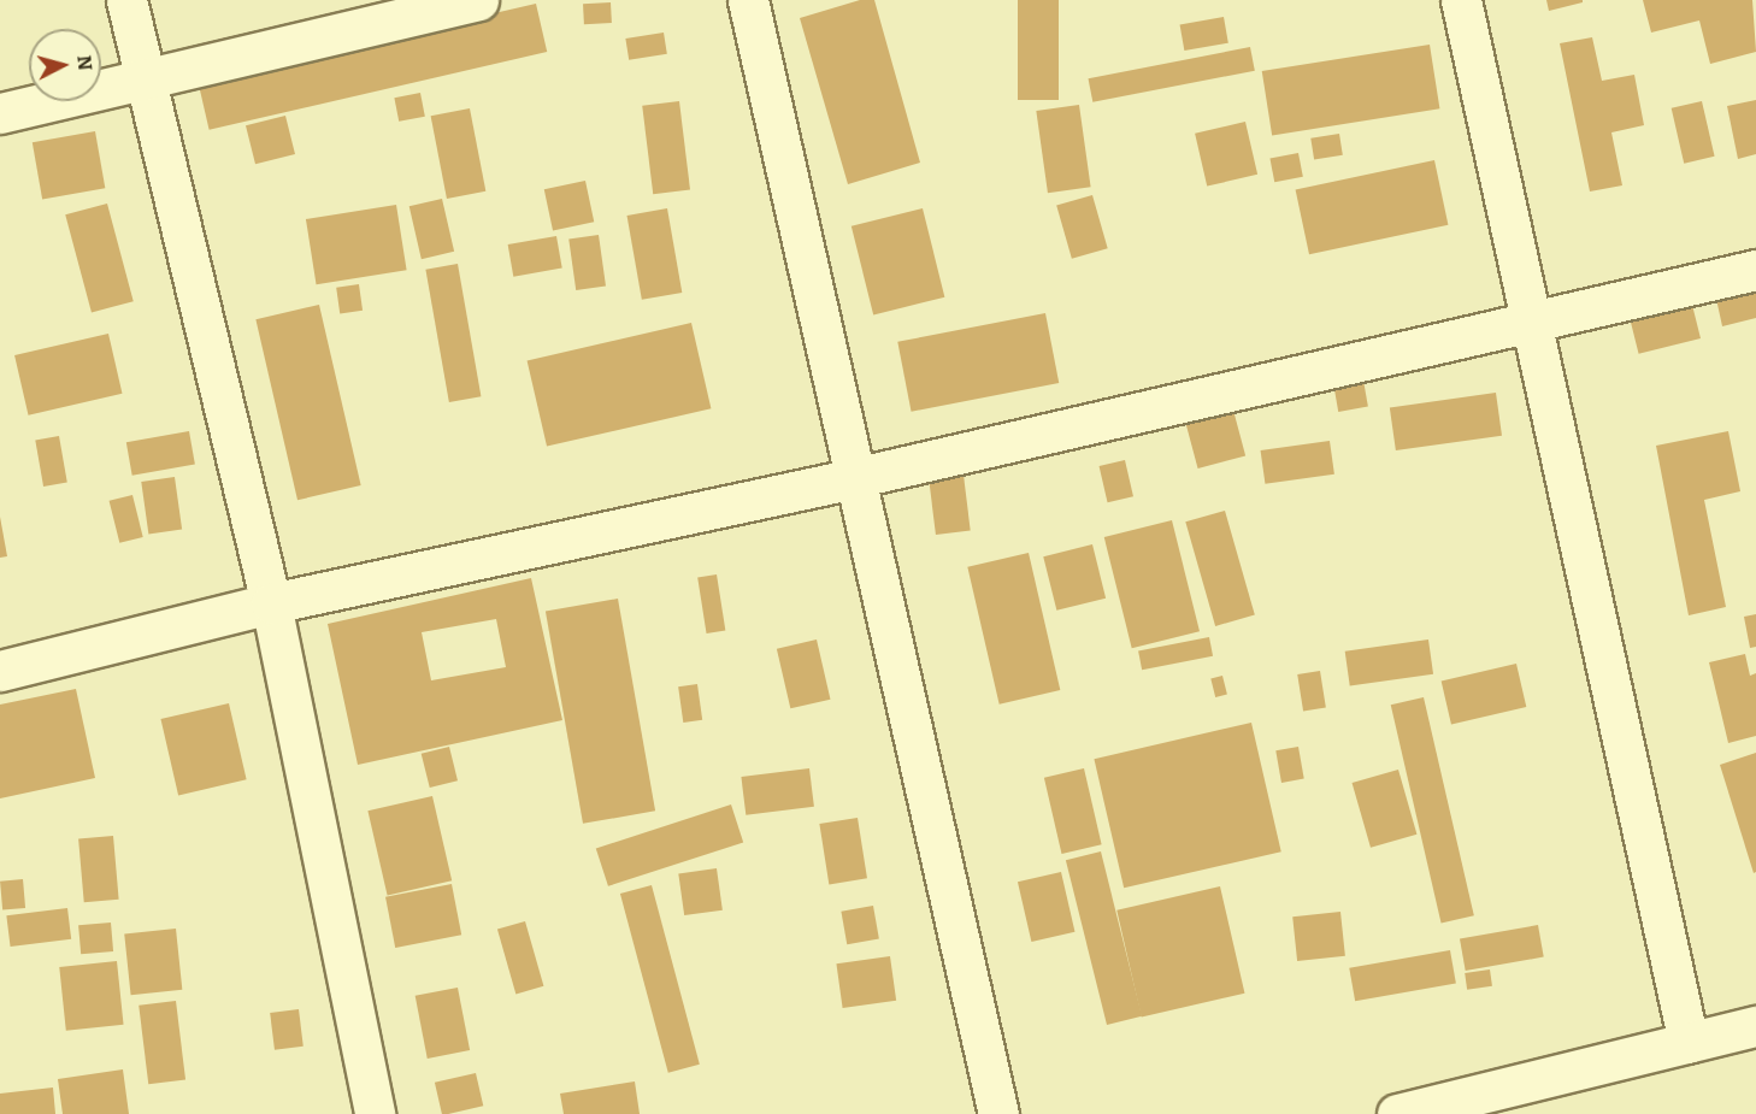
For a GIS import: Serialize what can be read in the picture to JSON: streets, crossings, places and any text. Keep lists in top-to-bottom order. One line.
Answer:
{"north":"right"}
